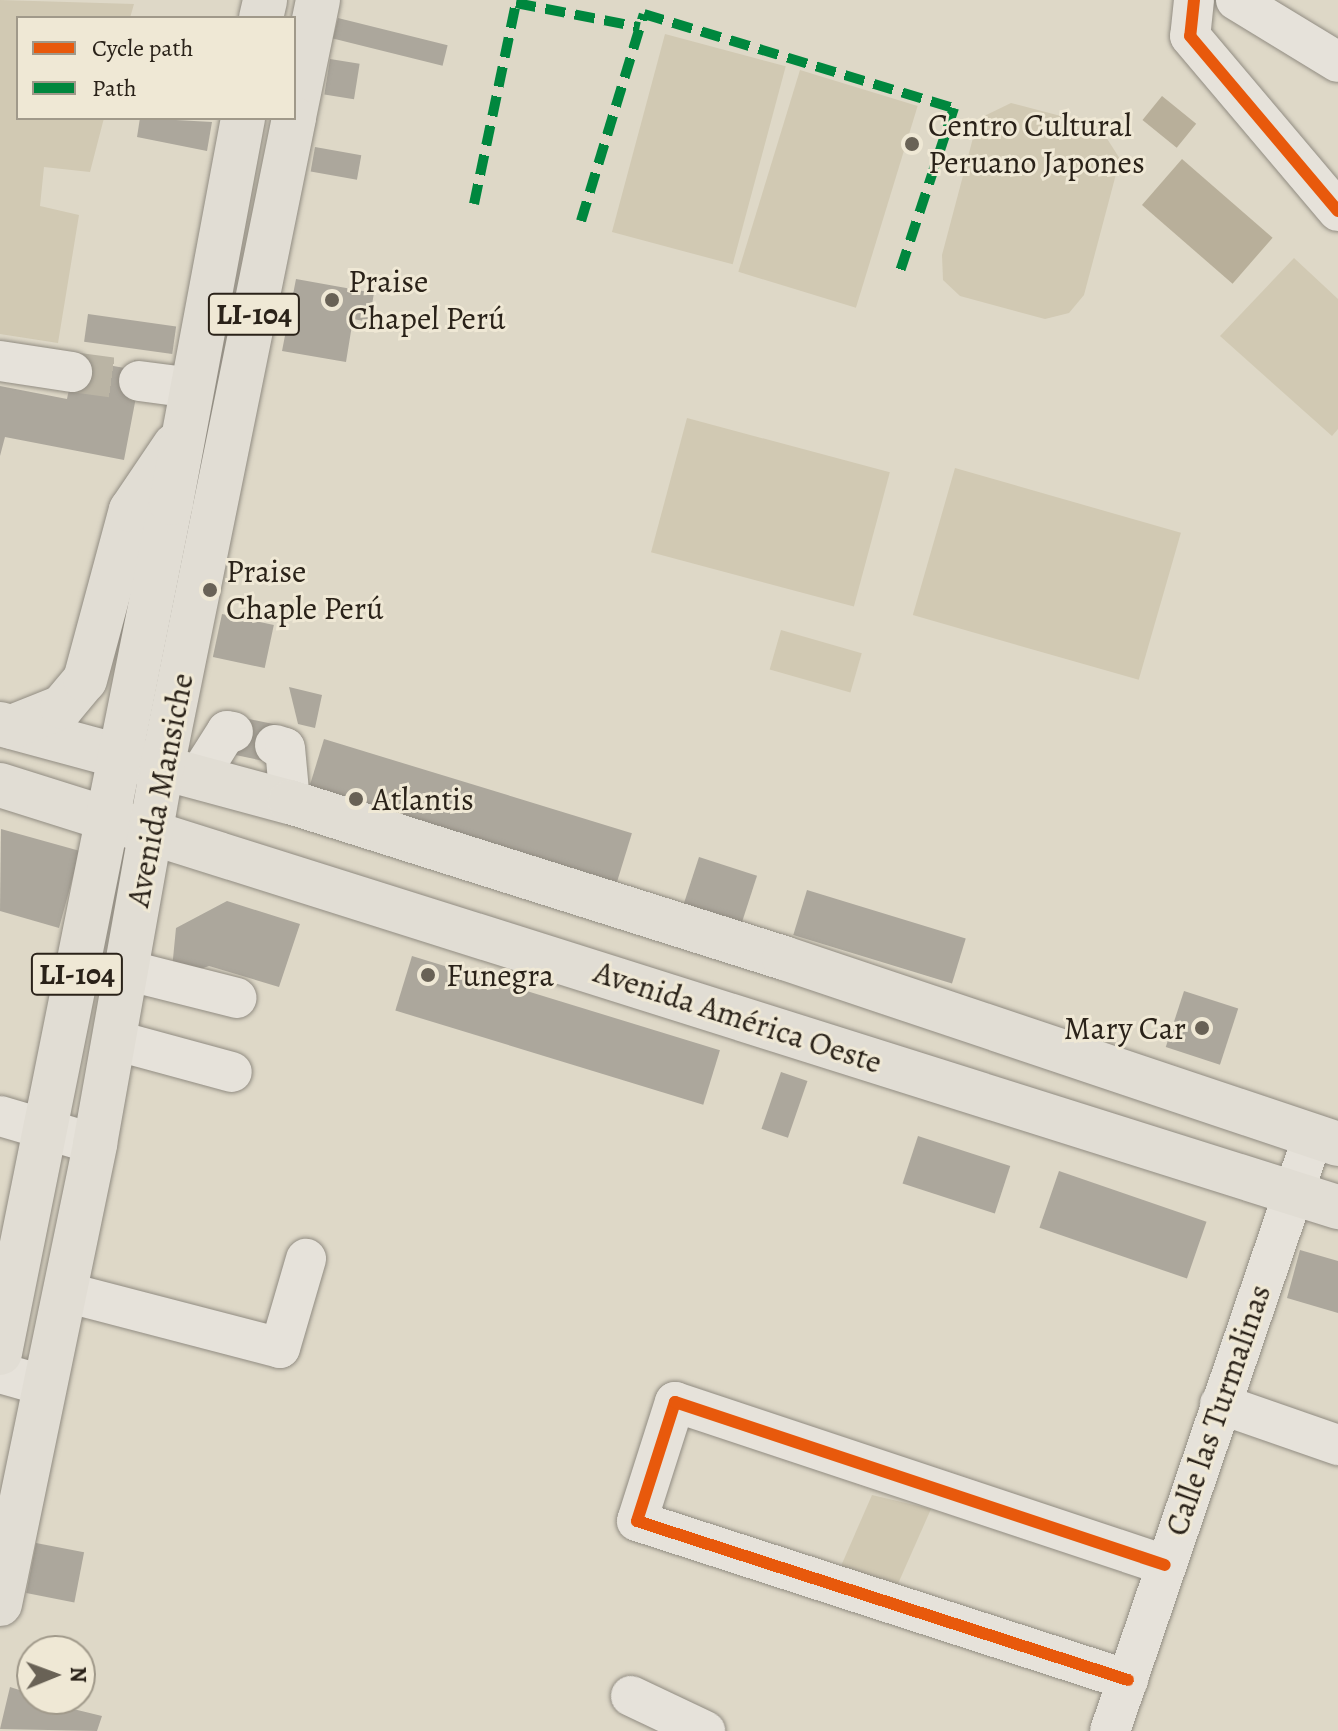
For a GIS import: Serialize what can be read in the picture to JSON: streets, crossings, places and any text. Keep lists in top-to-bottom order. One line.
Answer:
{"streets":{"main road":["LI-104","Avenida Mansiche","Avenida América Oeste"],"street":["Calle las Turmalinas"]},"crossings":[["Avenida Mansiche","Avenida América Oeste"],["Avenida América Oeste","Calle las Turmalinas"]],"places":["Centro Cultural Peruano Japones","Praise Chapel Perú","Praise Chaple Perú","Atlantis","Funegra","Mary Car"],"legend":["Cycle path","Path"],"north":"right"}
